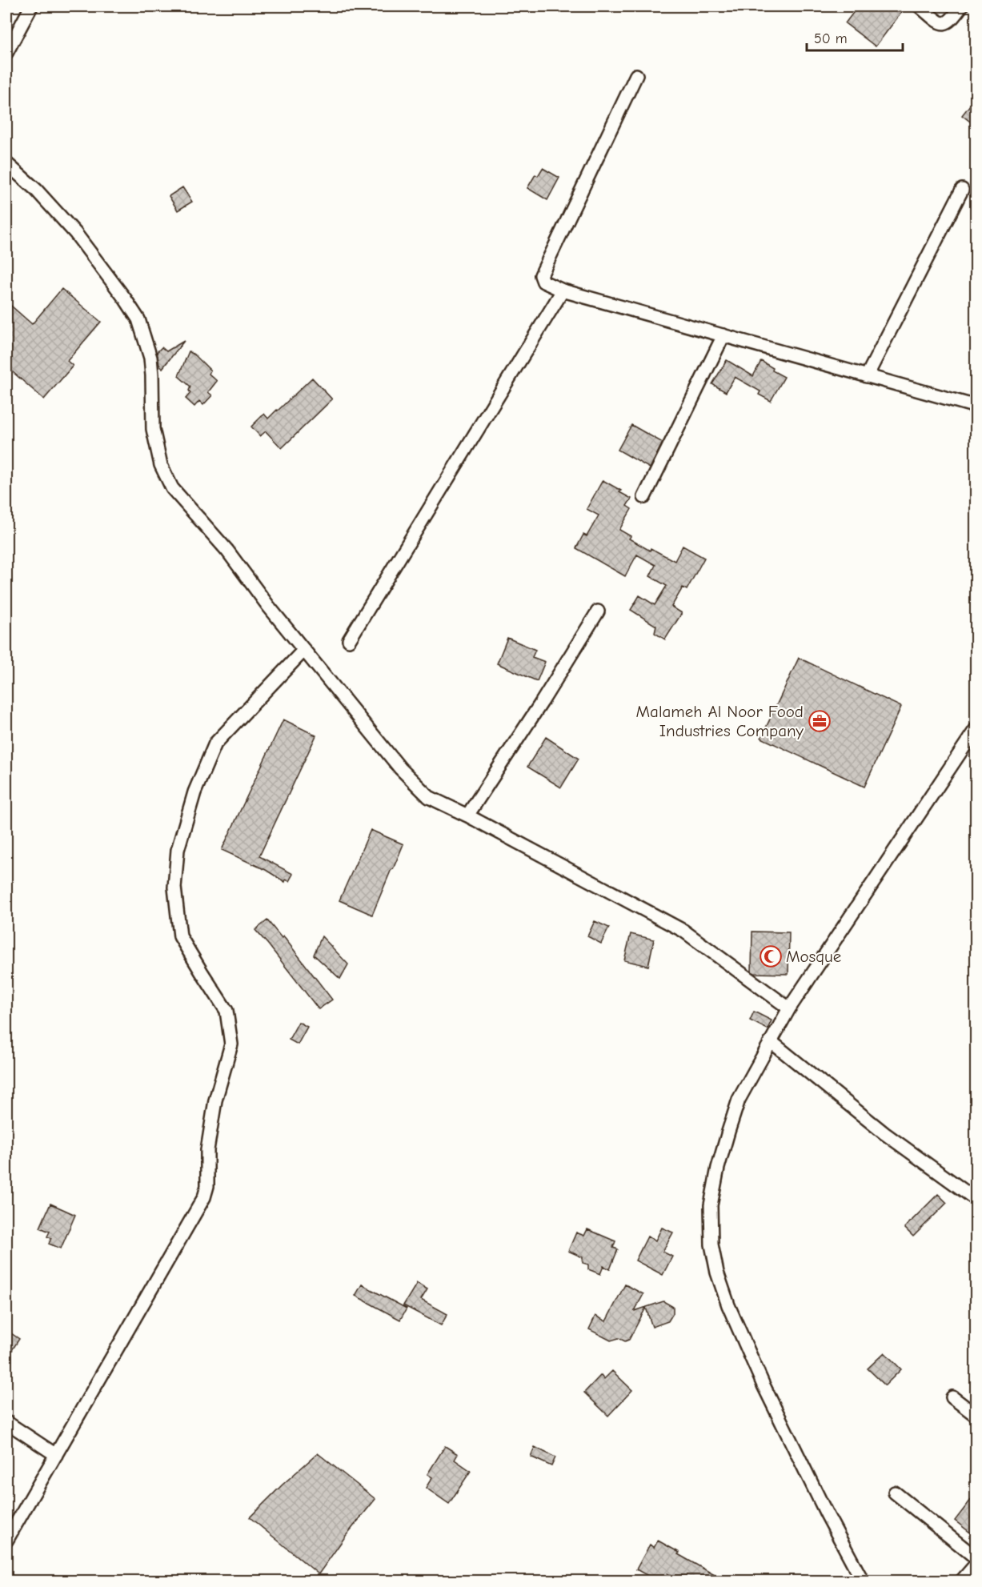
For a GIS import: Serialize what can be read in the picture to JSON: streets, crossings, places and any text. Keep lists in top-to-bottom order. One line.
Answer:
{"places":{"office":["Malameh Al Noor Food Industries Company"],"mosque":["Mosque"]},"scale_bar":"50 m"}
